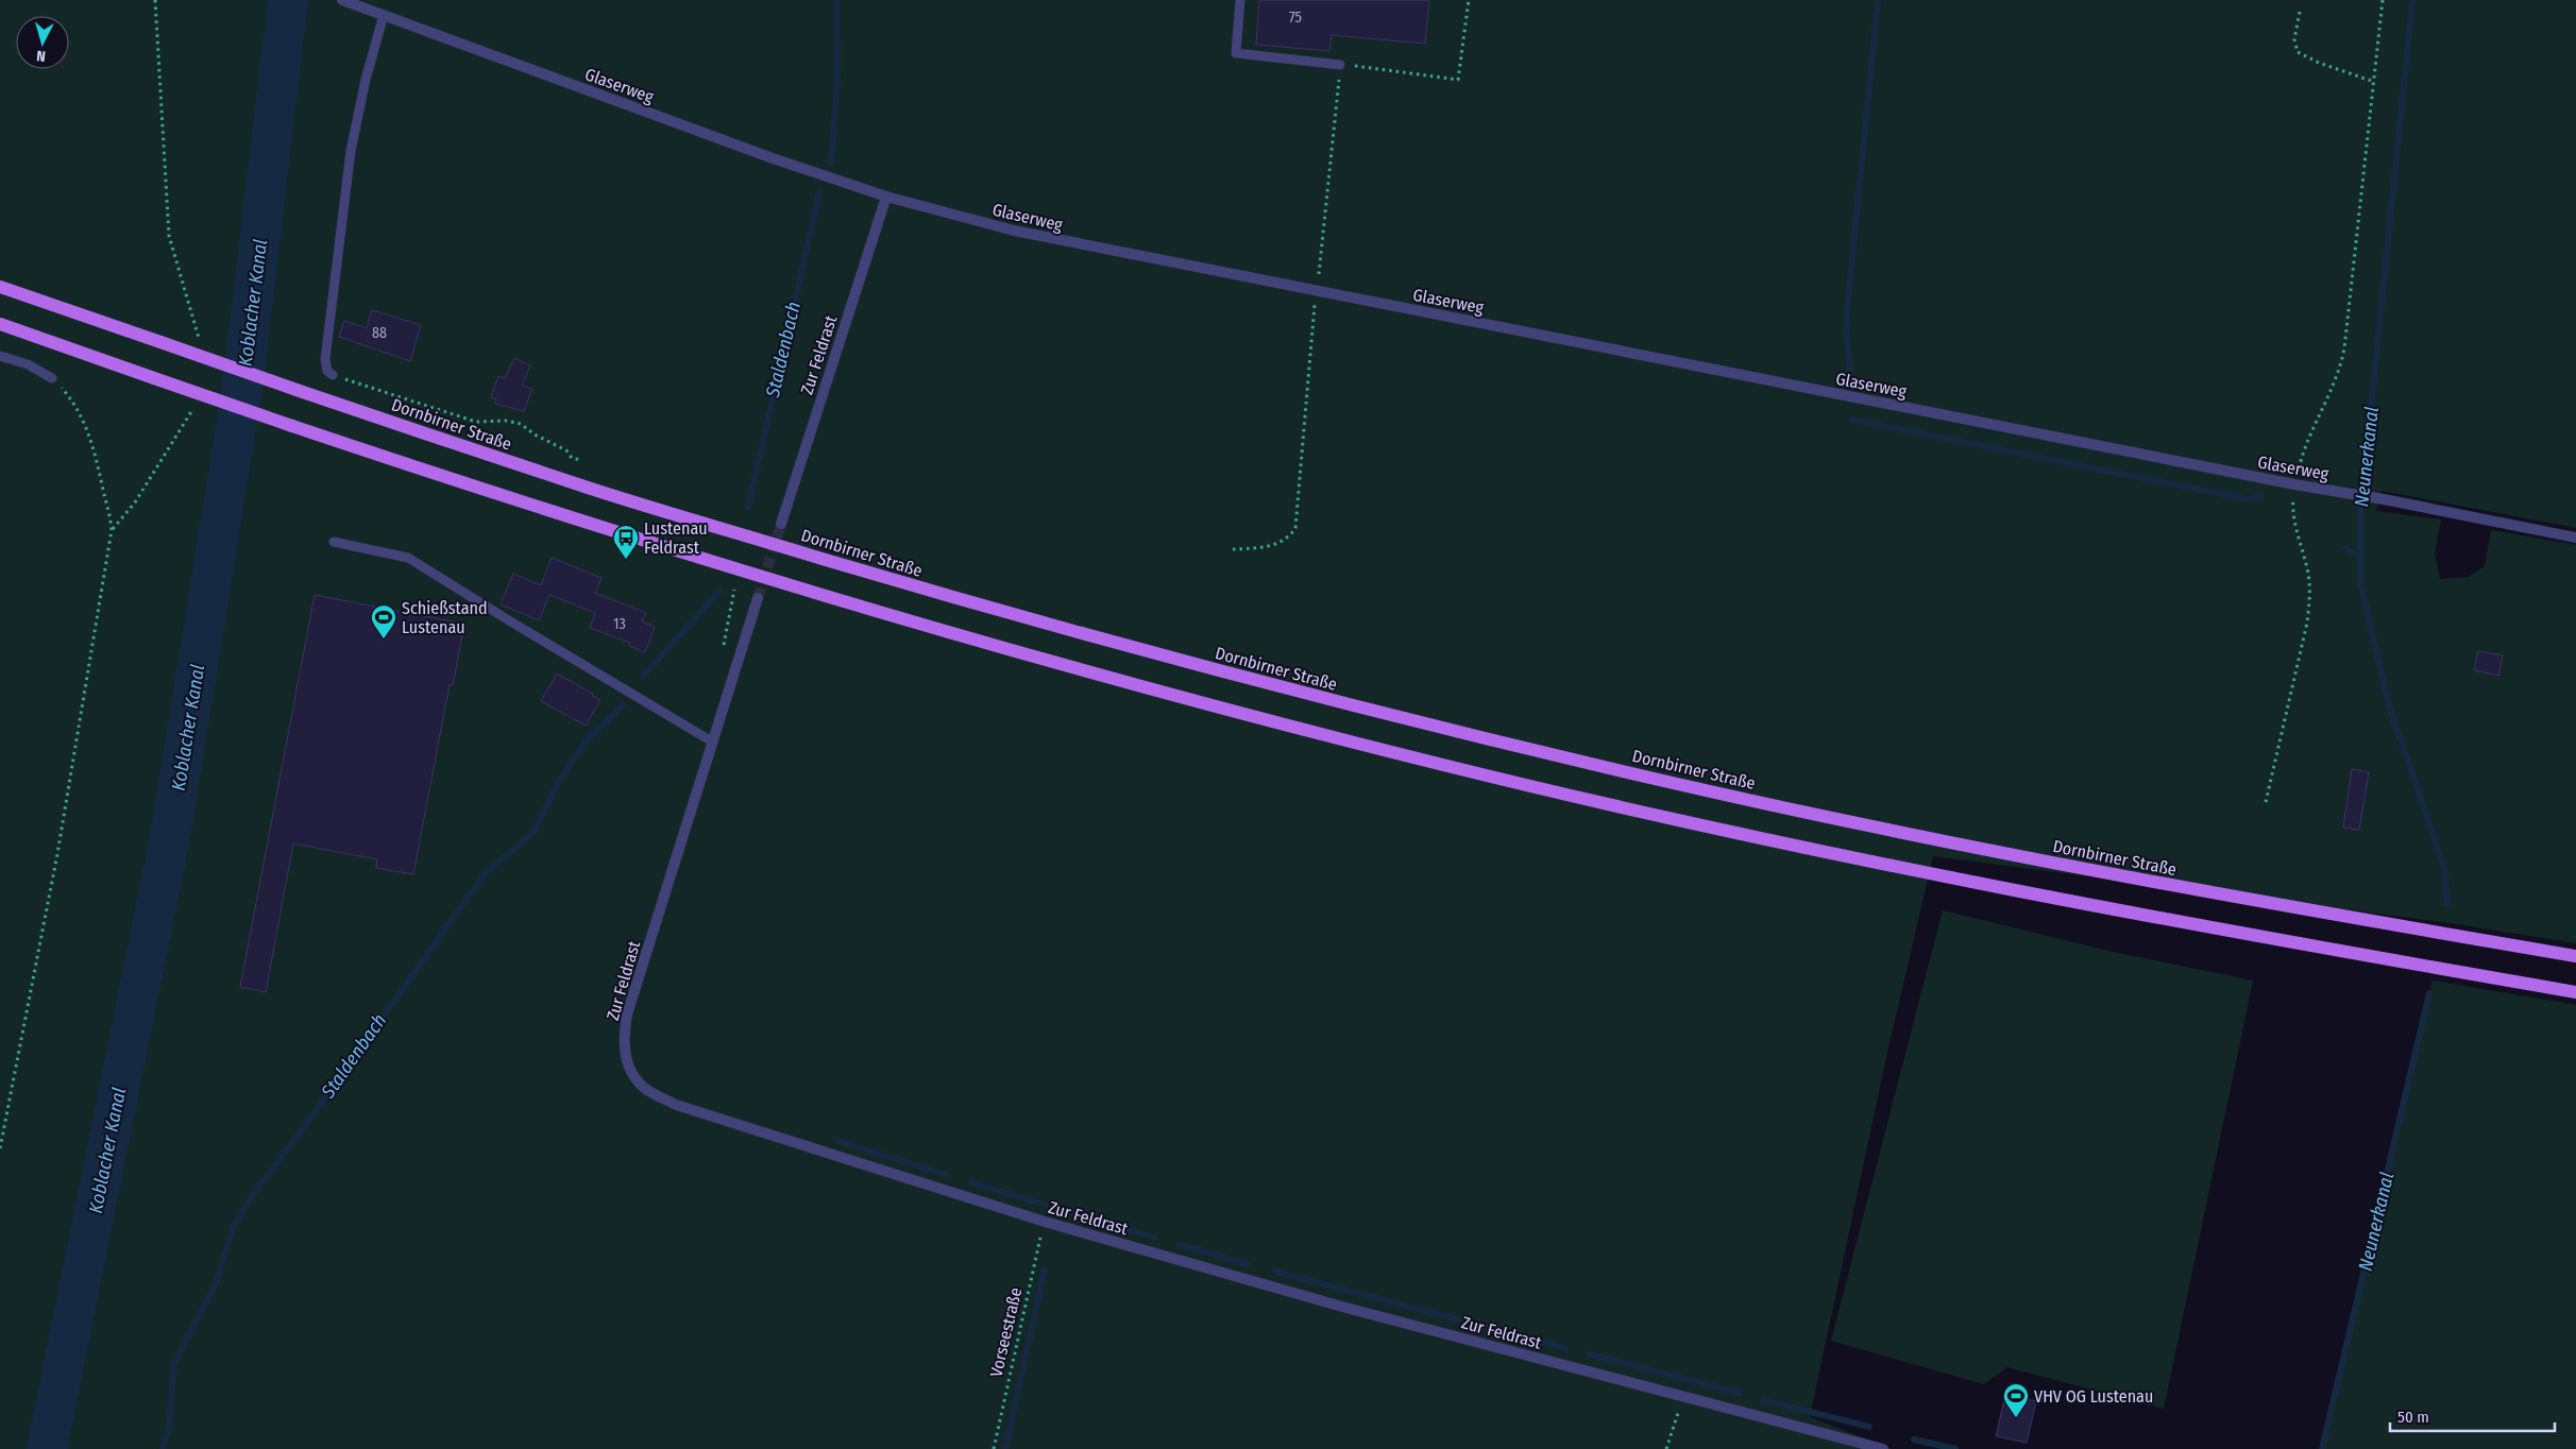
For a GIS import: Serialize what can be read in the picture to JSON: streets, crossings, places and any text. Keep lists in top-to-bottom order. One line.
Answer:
{"streets":{"main road":["Dornbirner Straße"],"street":["Glaserweg","Zur Feldrast"],"path":["Vorseestraße"]},"crossings":[["Glaserweg","Zur Feldrast"],["Zur Feldrast","Vorseestraße"]],"water":["Koblacher Kanal","Staldenbach","Neunerkanal"],"places":{"bus stop":["Lustenau Feldrast"],"sports":["Schießstand Lustenau","VHV OG Lustenau"]},"house_numbers":["75","88","13"],"scale_bar":"50 m","north":"bottom"}
